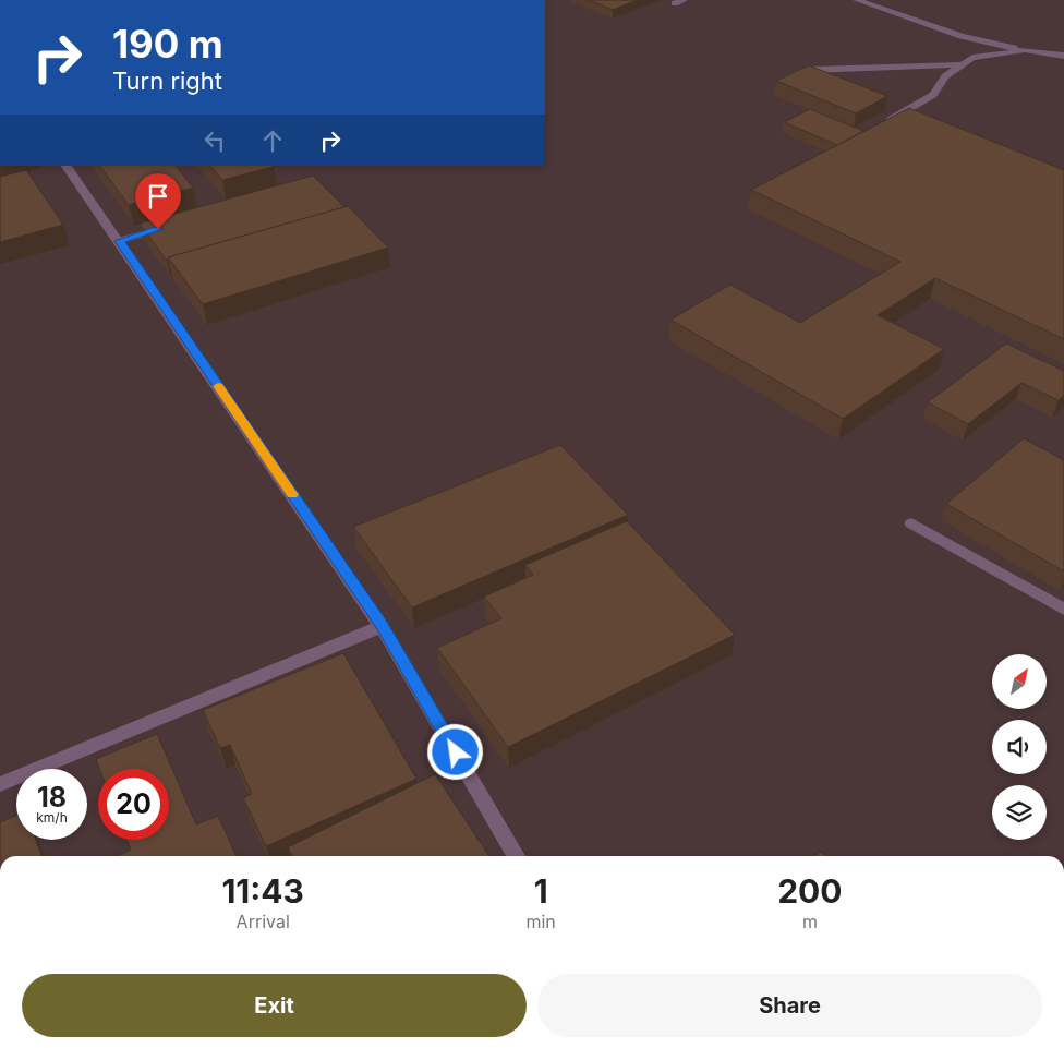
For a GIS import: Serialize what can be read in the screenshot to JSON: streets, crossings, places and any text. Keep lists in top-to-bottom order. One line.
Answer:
{"north":"top right","page":{"turn":["190 m","Turn right"],"speed":"18 km/h","limit":"20","eta":["11:43","Arrival","1","min","200","m"],"buttons":["Exit","Share"]}}
